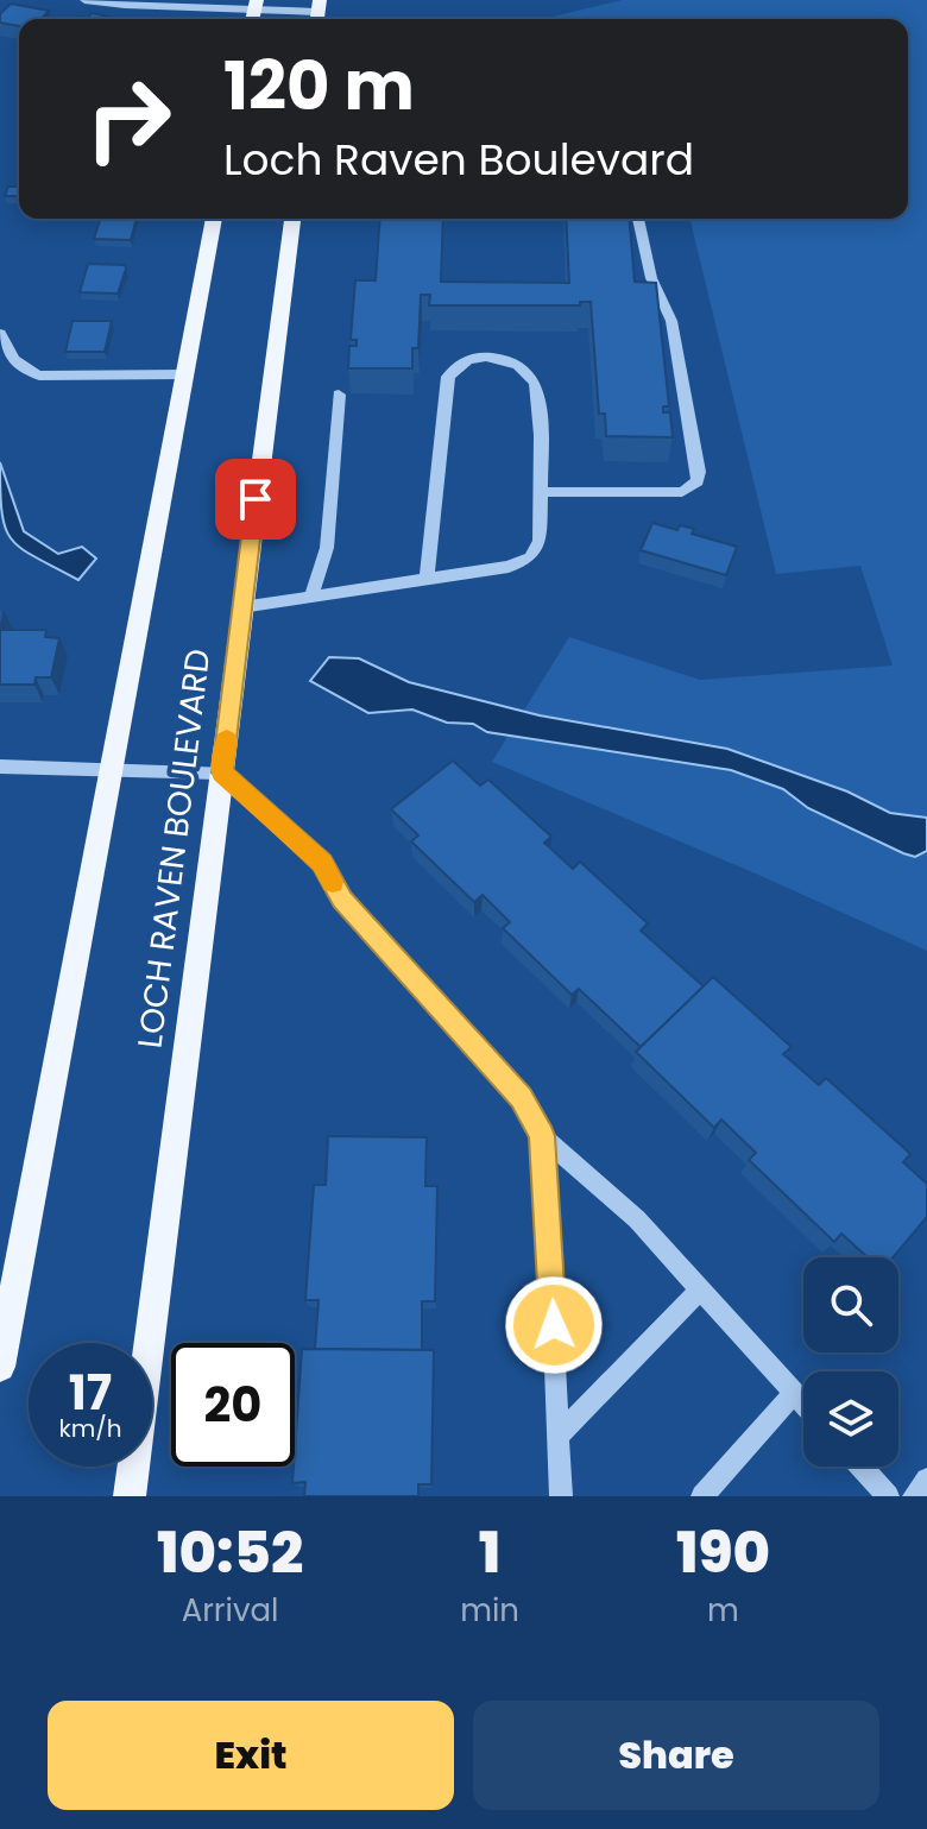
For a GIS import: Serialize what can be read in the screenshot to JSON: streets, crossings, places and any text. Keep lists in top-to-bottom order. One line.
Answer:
{"streets":{"main road":["LOCH RAVEN BOULEVARD"]},"page":{"turn":["120 m","Loch Raven Boulevard"],"speed":"17 km/h","limit":"20","eta":["10:52","Arrival","1","min","190","m"],"buttons":["Exit","Share"]}}
